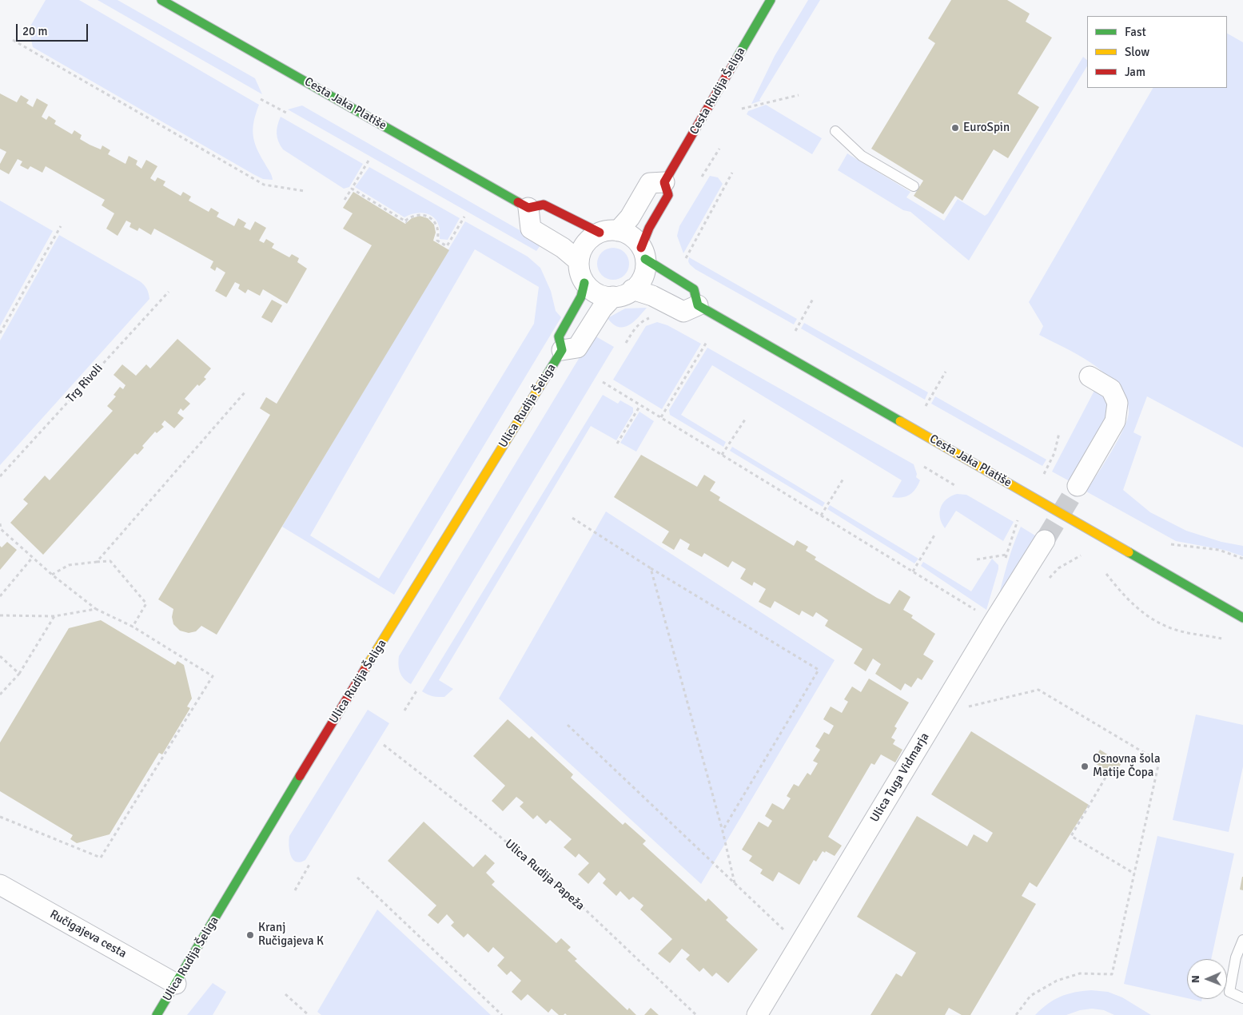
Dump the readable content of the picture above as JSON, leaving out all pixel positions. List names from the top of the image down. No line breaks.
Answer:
{"streets":{"street":["Cesta Rudija Šeliga","Cesta Jaka Platiše","Ulica Rudija Šeliga","Ulica Tuga Vidmarja","Ručigajeva cesta"],"path":["Trg Rivoli","Ulica Rudija Papeža"]},"crossings":[["Ulica Rudija Šeliga","Ručigajeva cesta"]],"places":["EuroSpin","Osnovna šola Matije Čopa","Kranj Ručigajeva K"],"legend":["Fast","Slow","Jam"],"scale_bar":"20 m","north":"left"}
